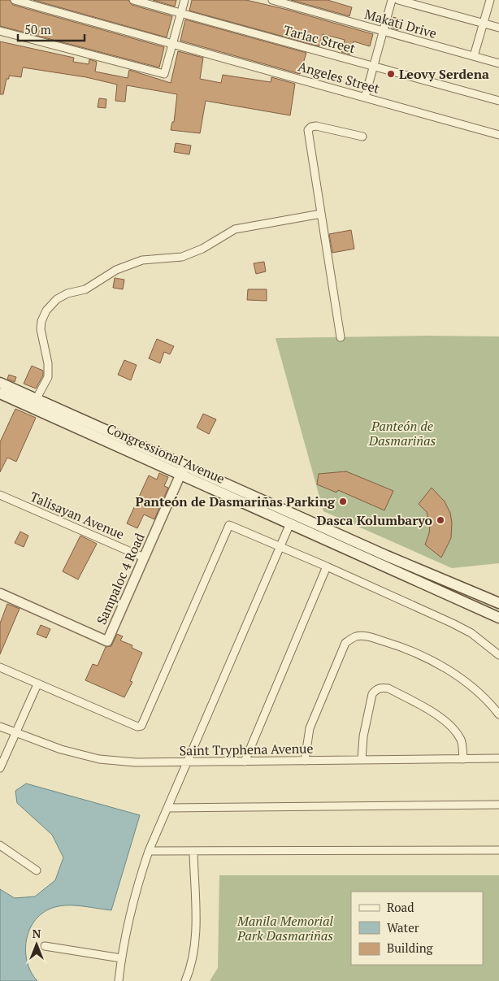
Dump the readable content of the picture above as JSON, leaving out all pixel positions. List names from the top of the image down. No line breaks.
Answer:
{"streets":{"main road":["Congressional Avenue"],"street":["Makati Drive","Tarlac Street","Angeles Street","Talisayan Avenue","Sampaloc 4 Road","Saint Tryphena Avenue"]},"crossings":[["Congressional Avenue","Sampaloc 4 Road"],["Talisayan Avenue","Sampaloc 4 Road"]],"parks":["Panteón de Dasmariñas","Manila Memorial Park Dasmariñas"],"places":["Leovy Serdena","Panteón de Dasmariñas Parking","Dasca Kolumbaryo"],"legend":["Road","Water","Building"],"scale_bar":"50 m","north":"top"}
